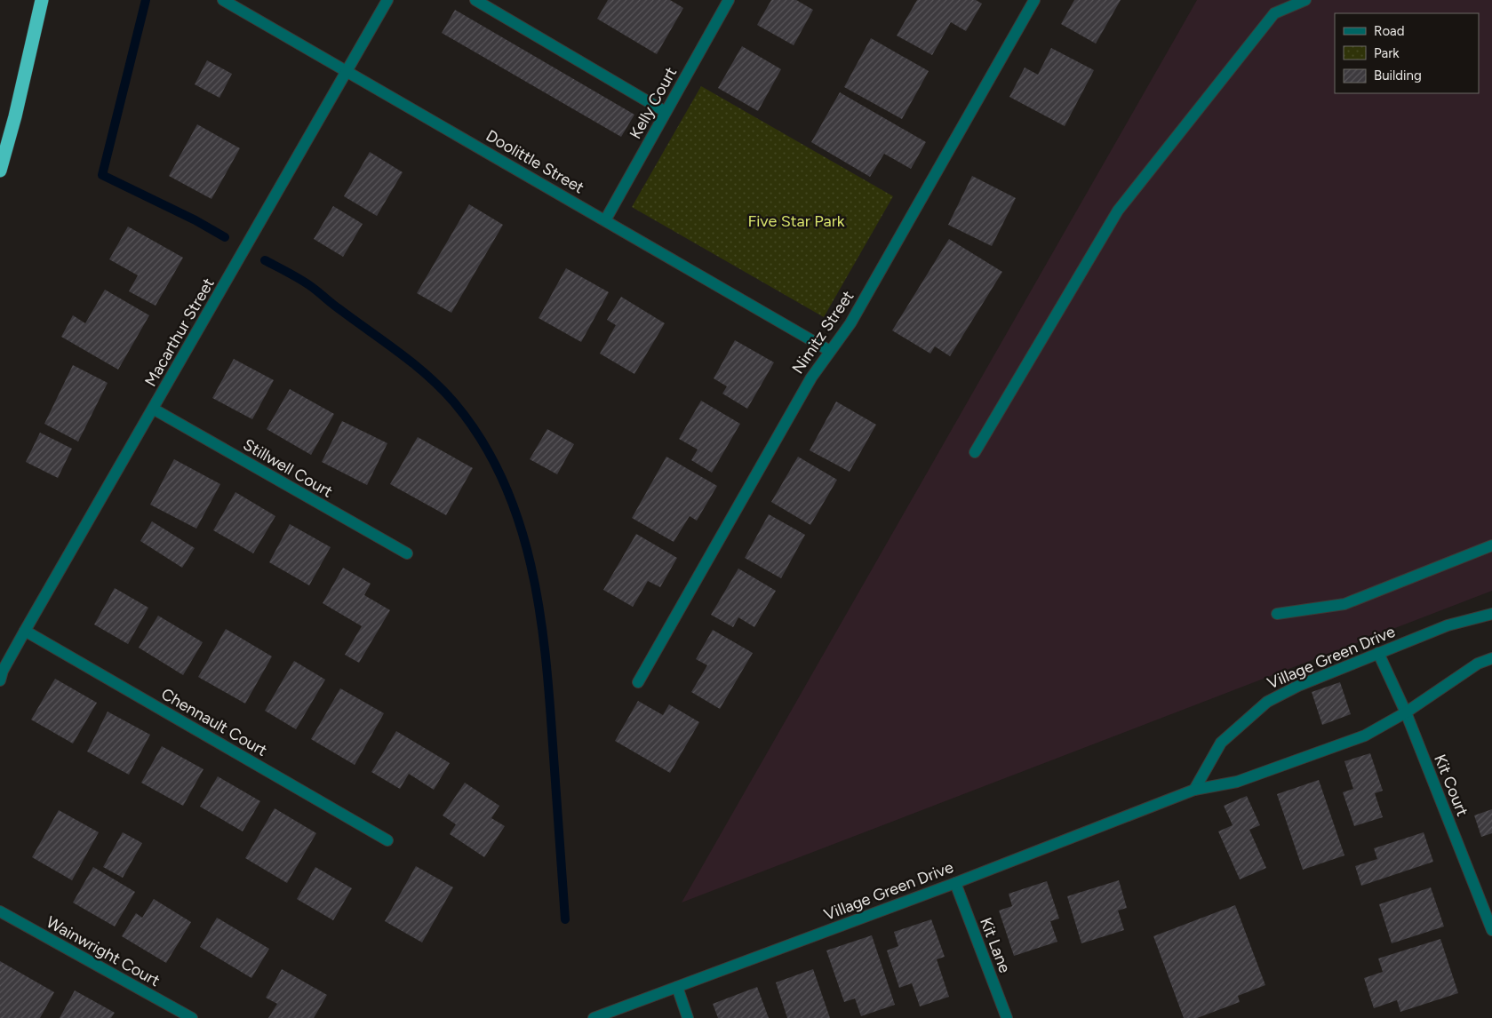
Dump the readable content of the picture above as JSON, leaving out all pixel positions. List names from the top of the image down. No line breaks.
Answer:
{"streets":{"street":["Kelly Court","Doolittle Street","Macarthur Street","Nimitz Street","Stillwell Court","Village Green Drive","Chennault Court","Kit Court","Kit Lane","Wainwright Court"]},"crossings":[["Kelly Court","Doolittle Street"],["Doolittle Street","Macarthur Street"],["Doolittle Street","Nimitz Street"],["Macarthur Street","Stillwell Court"],["Macarthur Street","Chennault Court"],["Village Green Drive","Kit Court"],["Village Green Drive","Kit Lane"]],"parks":["Five Star Park"],"legend":["Road","Park","Building"]}
